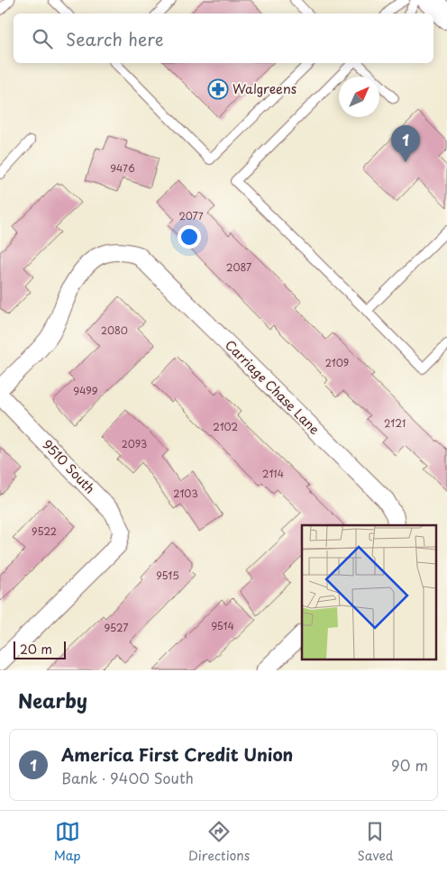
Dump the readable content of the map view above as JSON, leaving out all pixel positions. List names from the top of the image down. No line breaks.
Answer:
{"streets":{"street":["Carriage Chase Lane","9510 South"]},"places":{"pharmacy":["Walgreens"]},"house_numbers":["9476","2077","2087","2080","2109","9499","2121","2102","2093","2114","2103","9522","9515","9514","9527"],"scale_bar":"20 m","north":"top right","page":{"search":"Search here","pins":"1","scale":"20 m","heading":"Nearby","list":[{"mark":"1","name":"America First Credit Union","note":"Bank · 9400 South","value":"90 m"}],"nav":["Map","Directions","Saved"]}}
